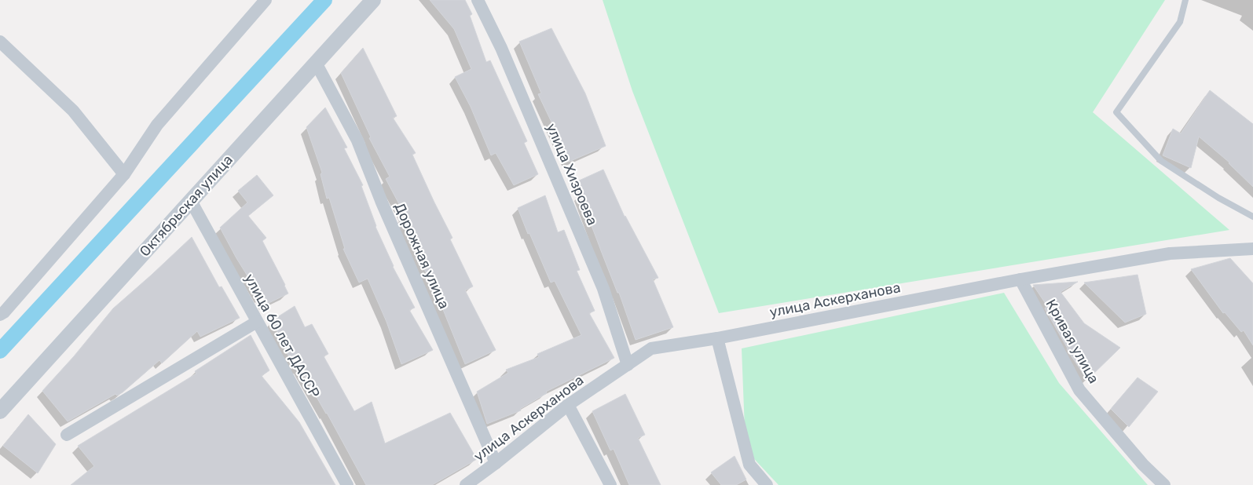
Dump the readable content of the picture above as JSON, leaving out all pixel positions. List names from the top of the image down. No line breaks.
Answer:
{"streets":{"street":["улица Хизроева","Октябрьская улица","Дорожная улица","улица Аскерханова","улица 60 лет ДАССР","Кривая улица"]},"crossings":[["улица Хизроева","улица Аскерханова"],["Октябрьская улица","Дорожная улица"],["Октябрьская улица","улица 60 лет ДАССР"],["Дорожная улица","улица Аскерханова"],["улица Аскерханова","Кривая улица"]]}
